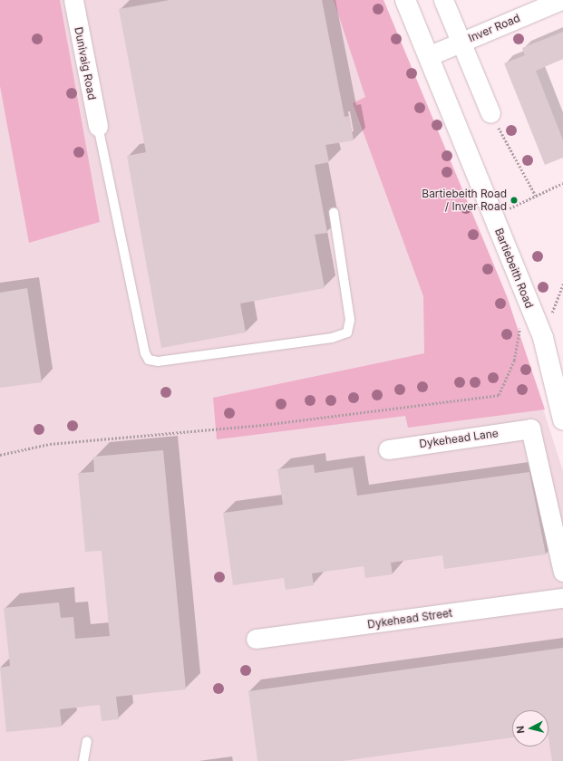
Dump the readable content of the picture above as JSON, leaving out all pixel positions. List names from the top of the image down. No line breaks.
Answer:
{"streets":{"street":["Inver Road","Dunivaig Road","Bartiebeith Road","Dykehead Lane","Dykehead Street"]},"crossings":[["Inver Road","Bartiebeith Road"]],"places":["Bartiebeith Road / Inver Road"],"north":"left"}
